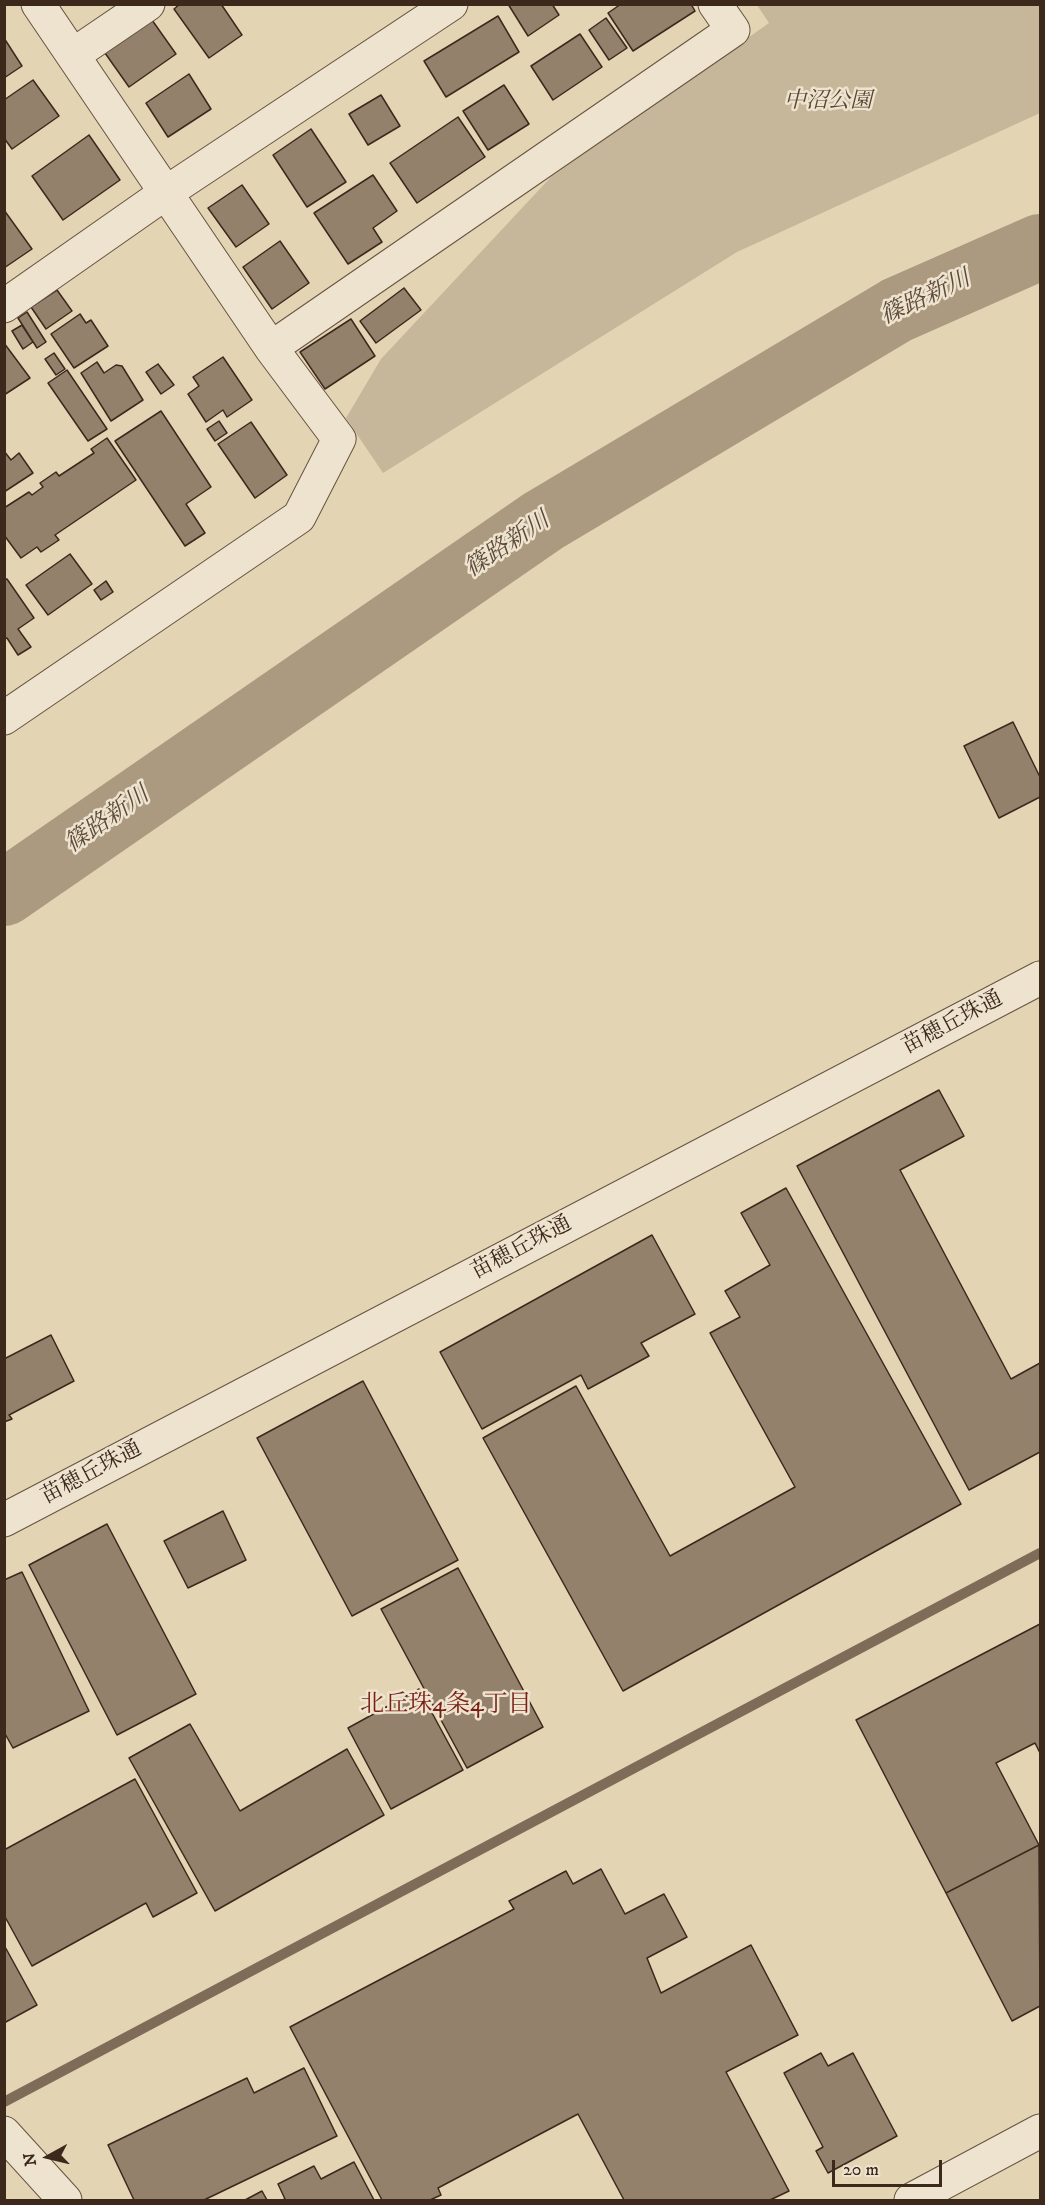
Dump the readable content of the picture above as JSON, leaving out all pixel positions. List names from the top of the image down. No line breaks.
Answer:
{"streets":{"street":["苗穂丘珠通"]},"districts":["北丘珠4条4丁目"],"water":["篠路新川"],"parks":["中沼公園"],"scale_bar":"20 m","north":"left"}
